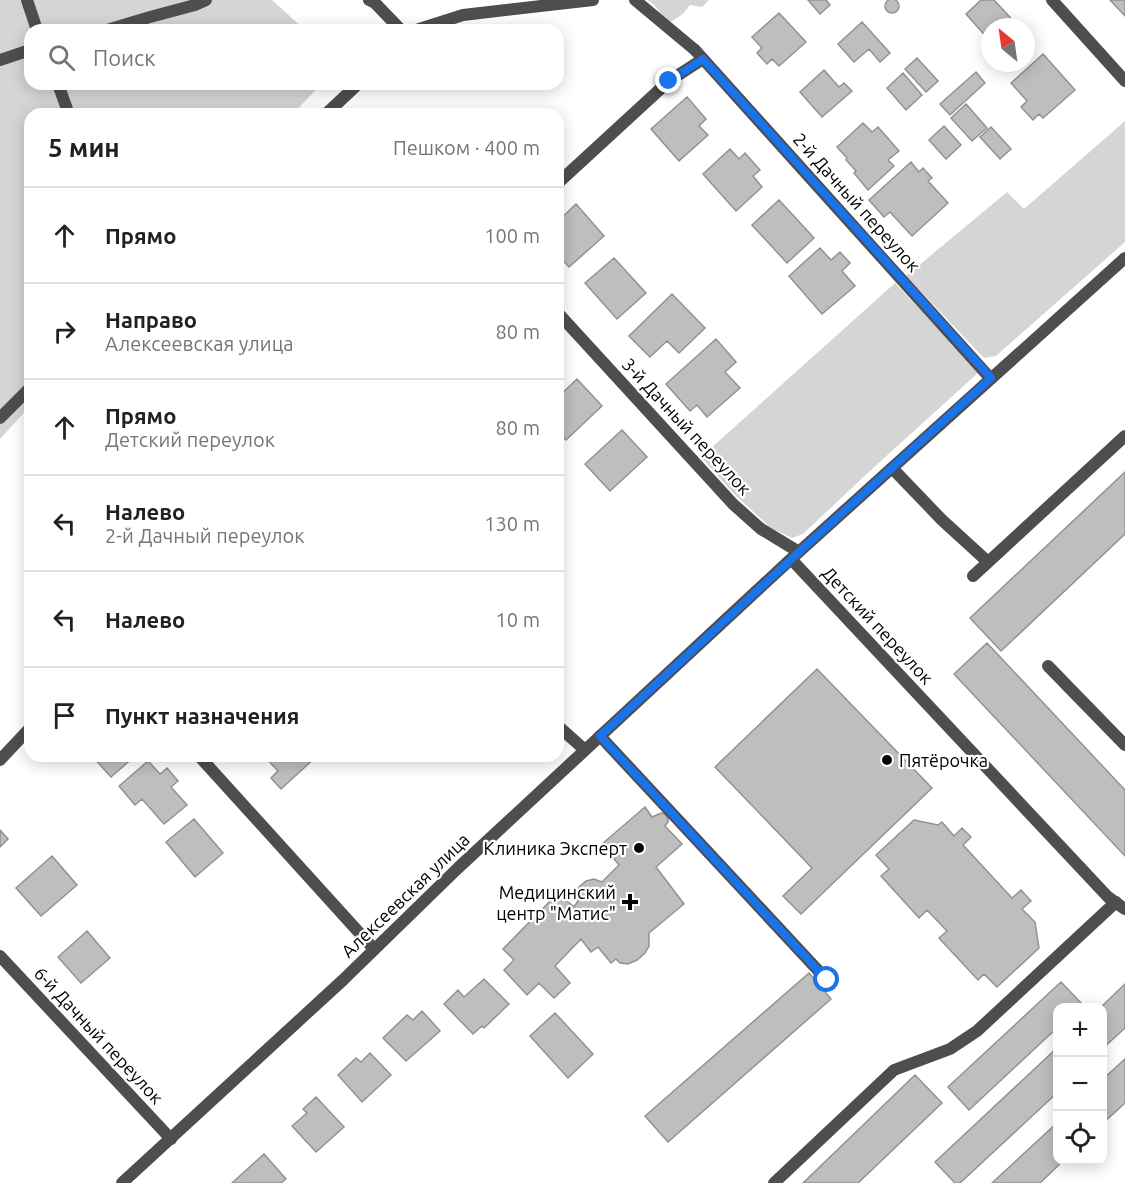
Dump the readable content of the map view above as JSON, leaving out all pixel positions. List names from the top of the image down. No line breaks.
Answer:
{"streets":{"street":["2-й Дачный переулок","3-й Дачный переулок","Детский переулок","Алексеевская улица","6-й Дачный переулок"]},"crossings":[["3-й Дачный переулок","Детский переулок"],["3-й Дачный переулок","Алексеевская улица"],["Детский переулок","Алексеевская улица"],["Алексеевская улица","6-й Дачный переулок"]],"places":{"other":["Пятёрочка","Клиника Эксперт"],"health":["Медицинский центр \"Матис\""]},"north":"top left","page":{"search":"Поиск","heading":["5 мин","Пешком · 400 m"],"list":[["Прямо","100 m"],["Направо","Алексеевская улица","80 m"],["Прямо","Детский переулок","80 m"],["Налево","2-й Дачный переулок","130 m"],["Налево","10 m"],"Пункт назначения"],"map_buttons":["+","−"]}}
